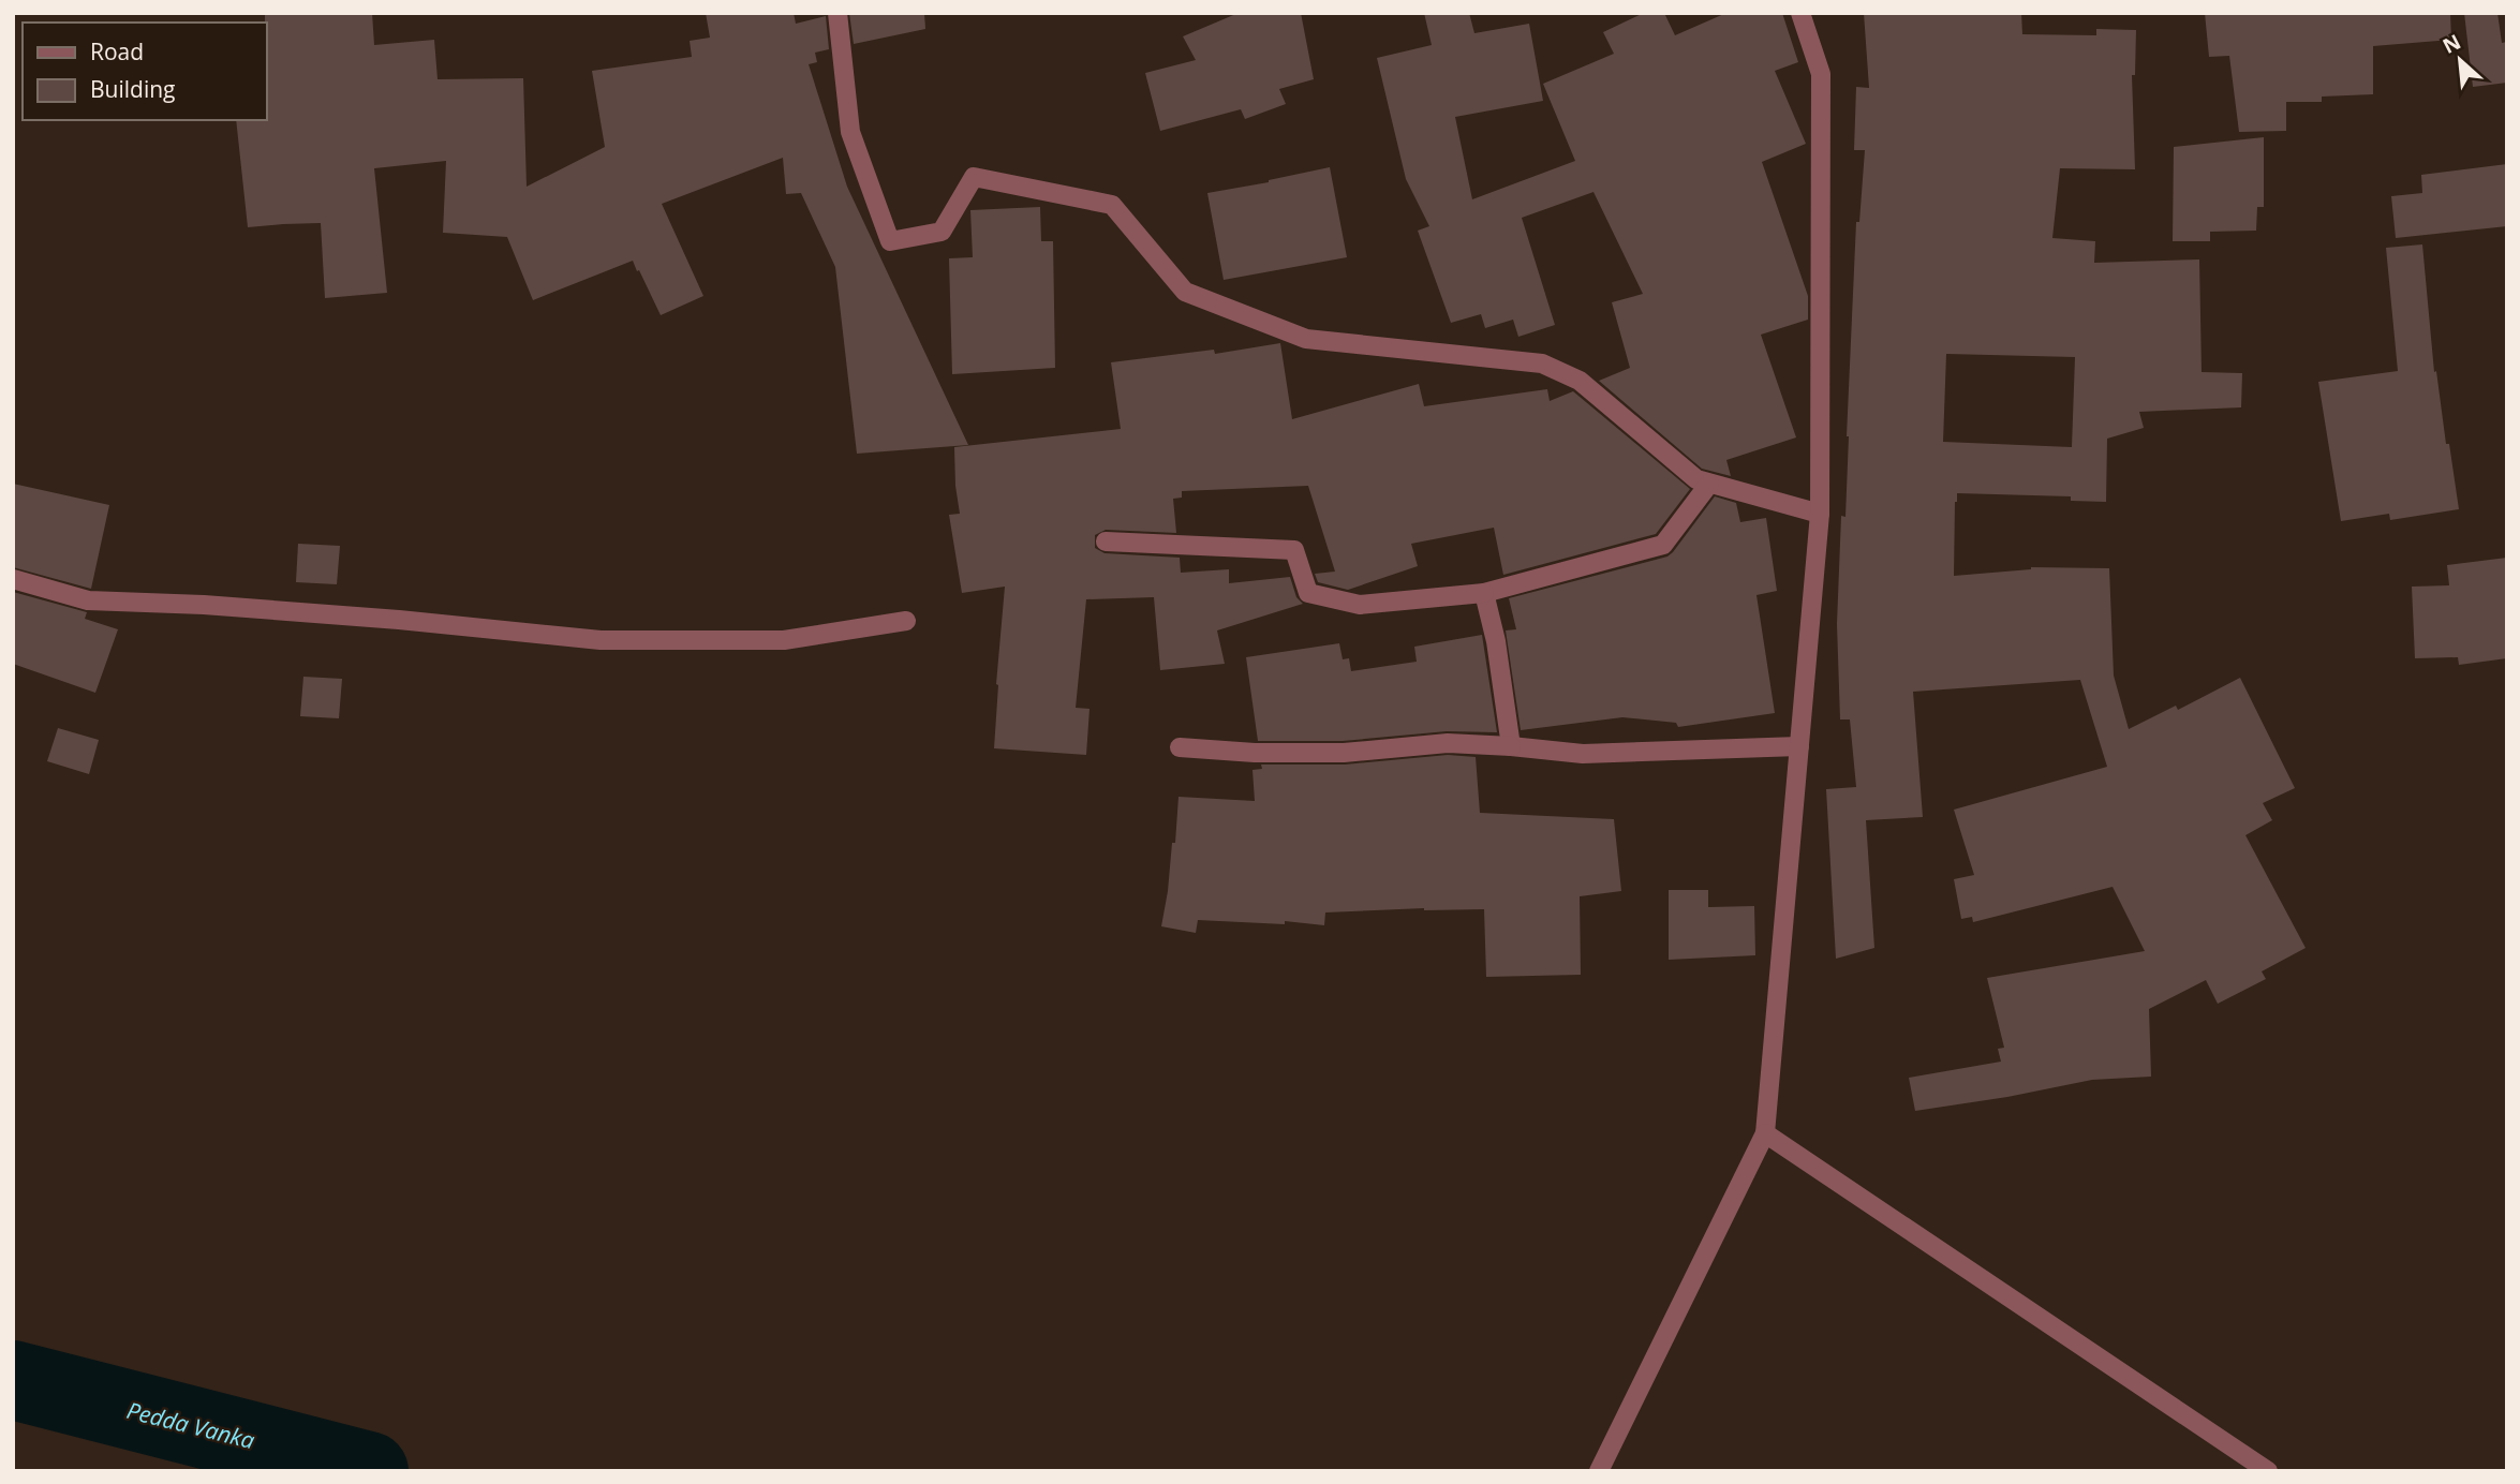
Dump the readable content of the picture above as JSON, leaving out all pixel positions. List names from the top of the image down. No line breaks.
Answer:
{"water":["Pedda Vanka"],"legend":["Road","Building"],"north":"top left"}
